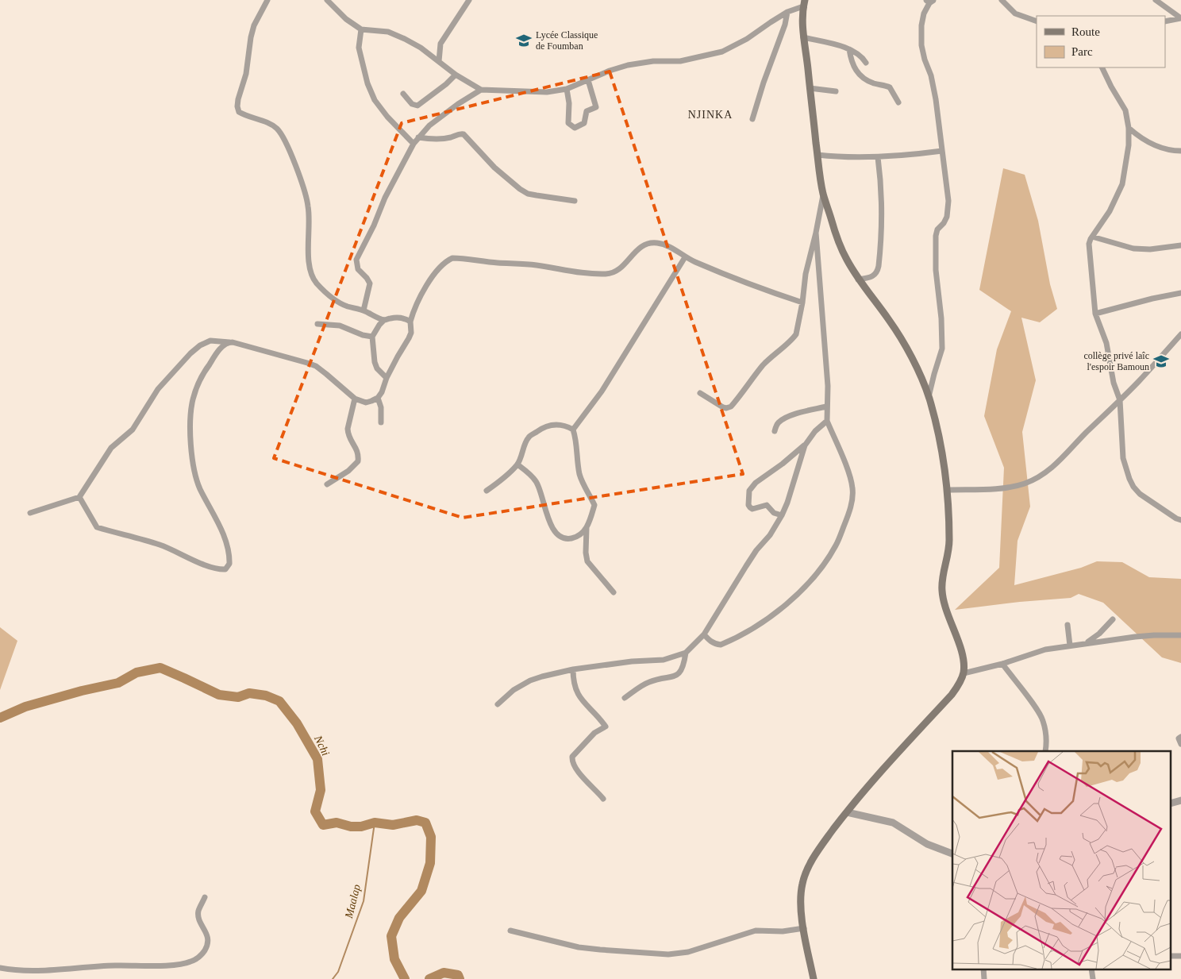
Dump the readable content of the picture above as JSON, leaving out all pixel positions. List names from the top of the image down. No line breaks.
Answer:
{"districts":["NJINKA"],"water":["Nchi","Maalap"],"places":{"school or university":["Lycée Classique de Foumban","collège privé laîc l'espoir Bamoun"]},"legend":["Route","Parc"]}
